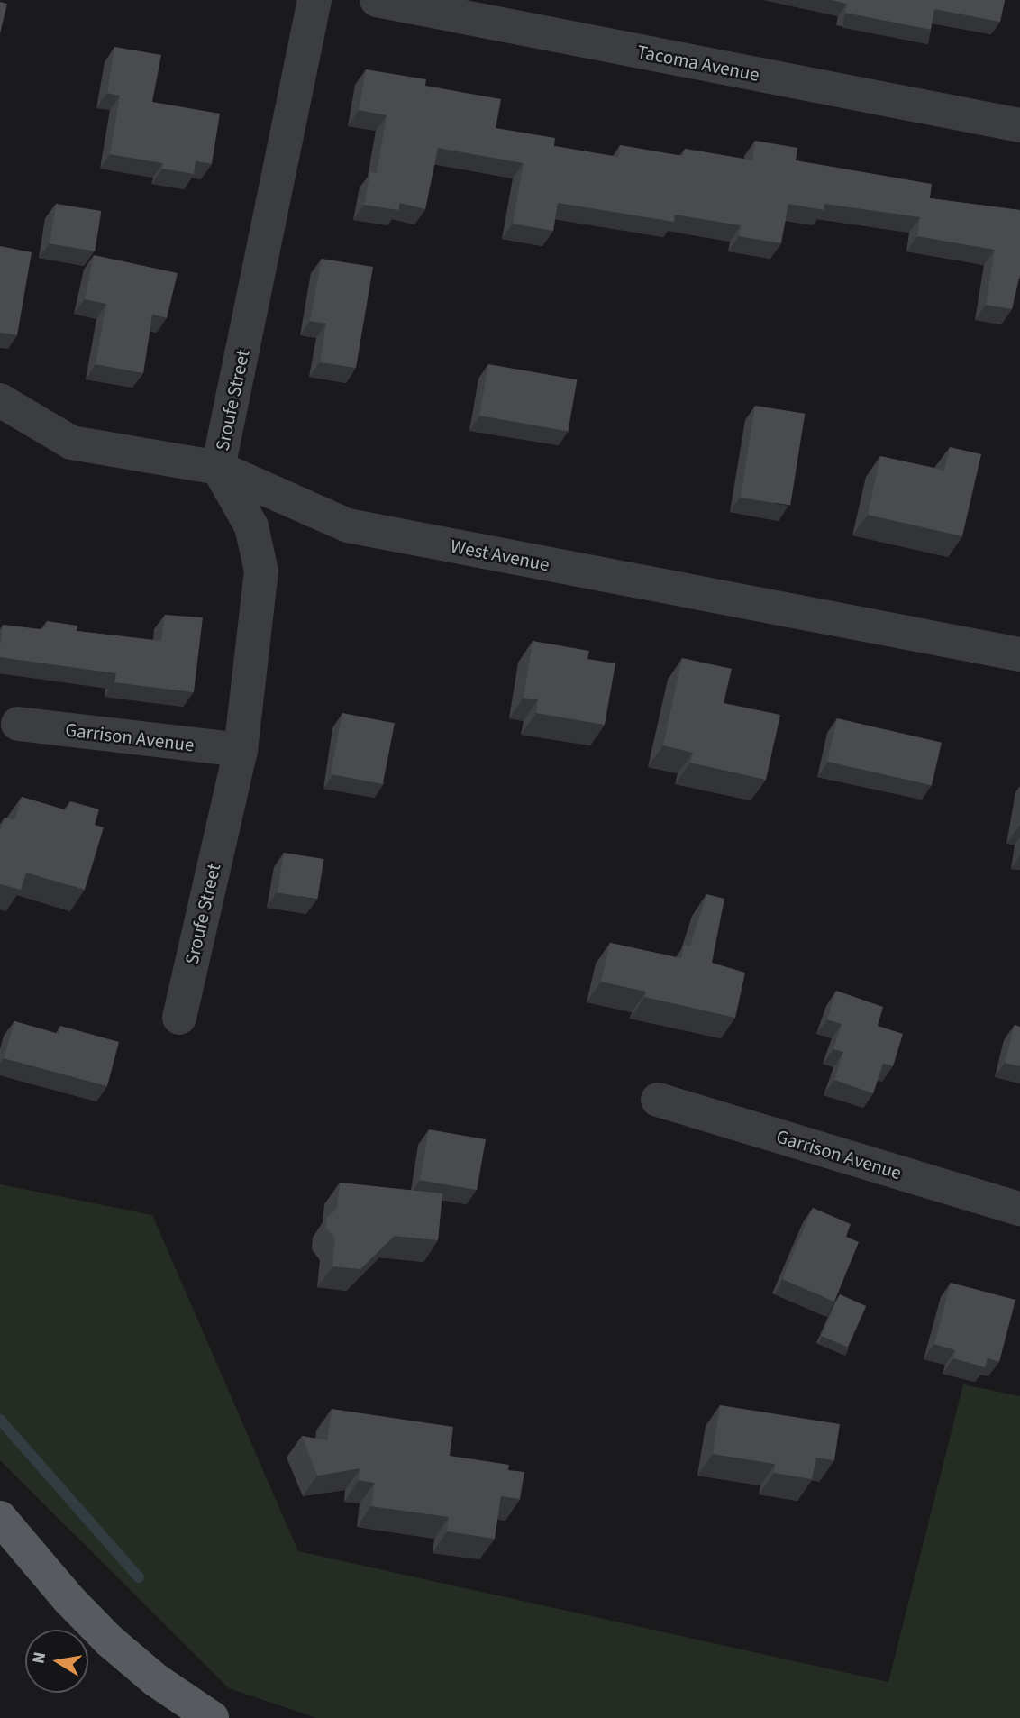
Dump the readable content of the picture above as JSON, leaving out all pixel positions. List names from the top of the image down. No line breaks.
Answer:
{"streets":{"street":["Tacoma Avenue","Sroufe Street","West Avenue","Garrison Avenue"]},"crossings":[["Sroufe Street","West Avenue"],["Sroufe Street","Garrison Avenue"]],"north":"left"}
